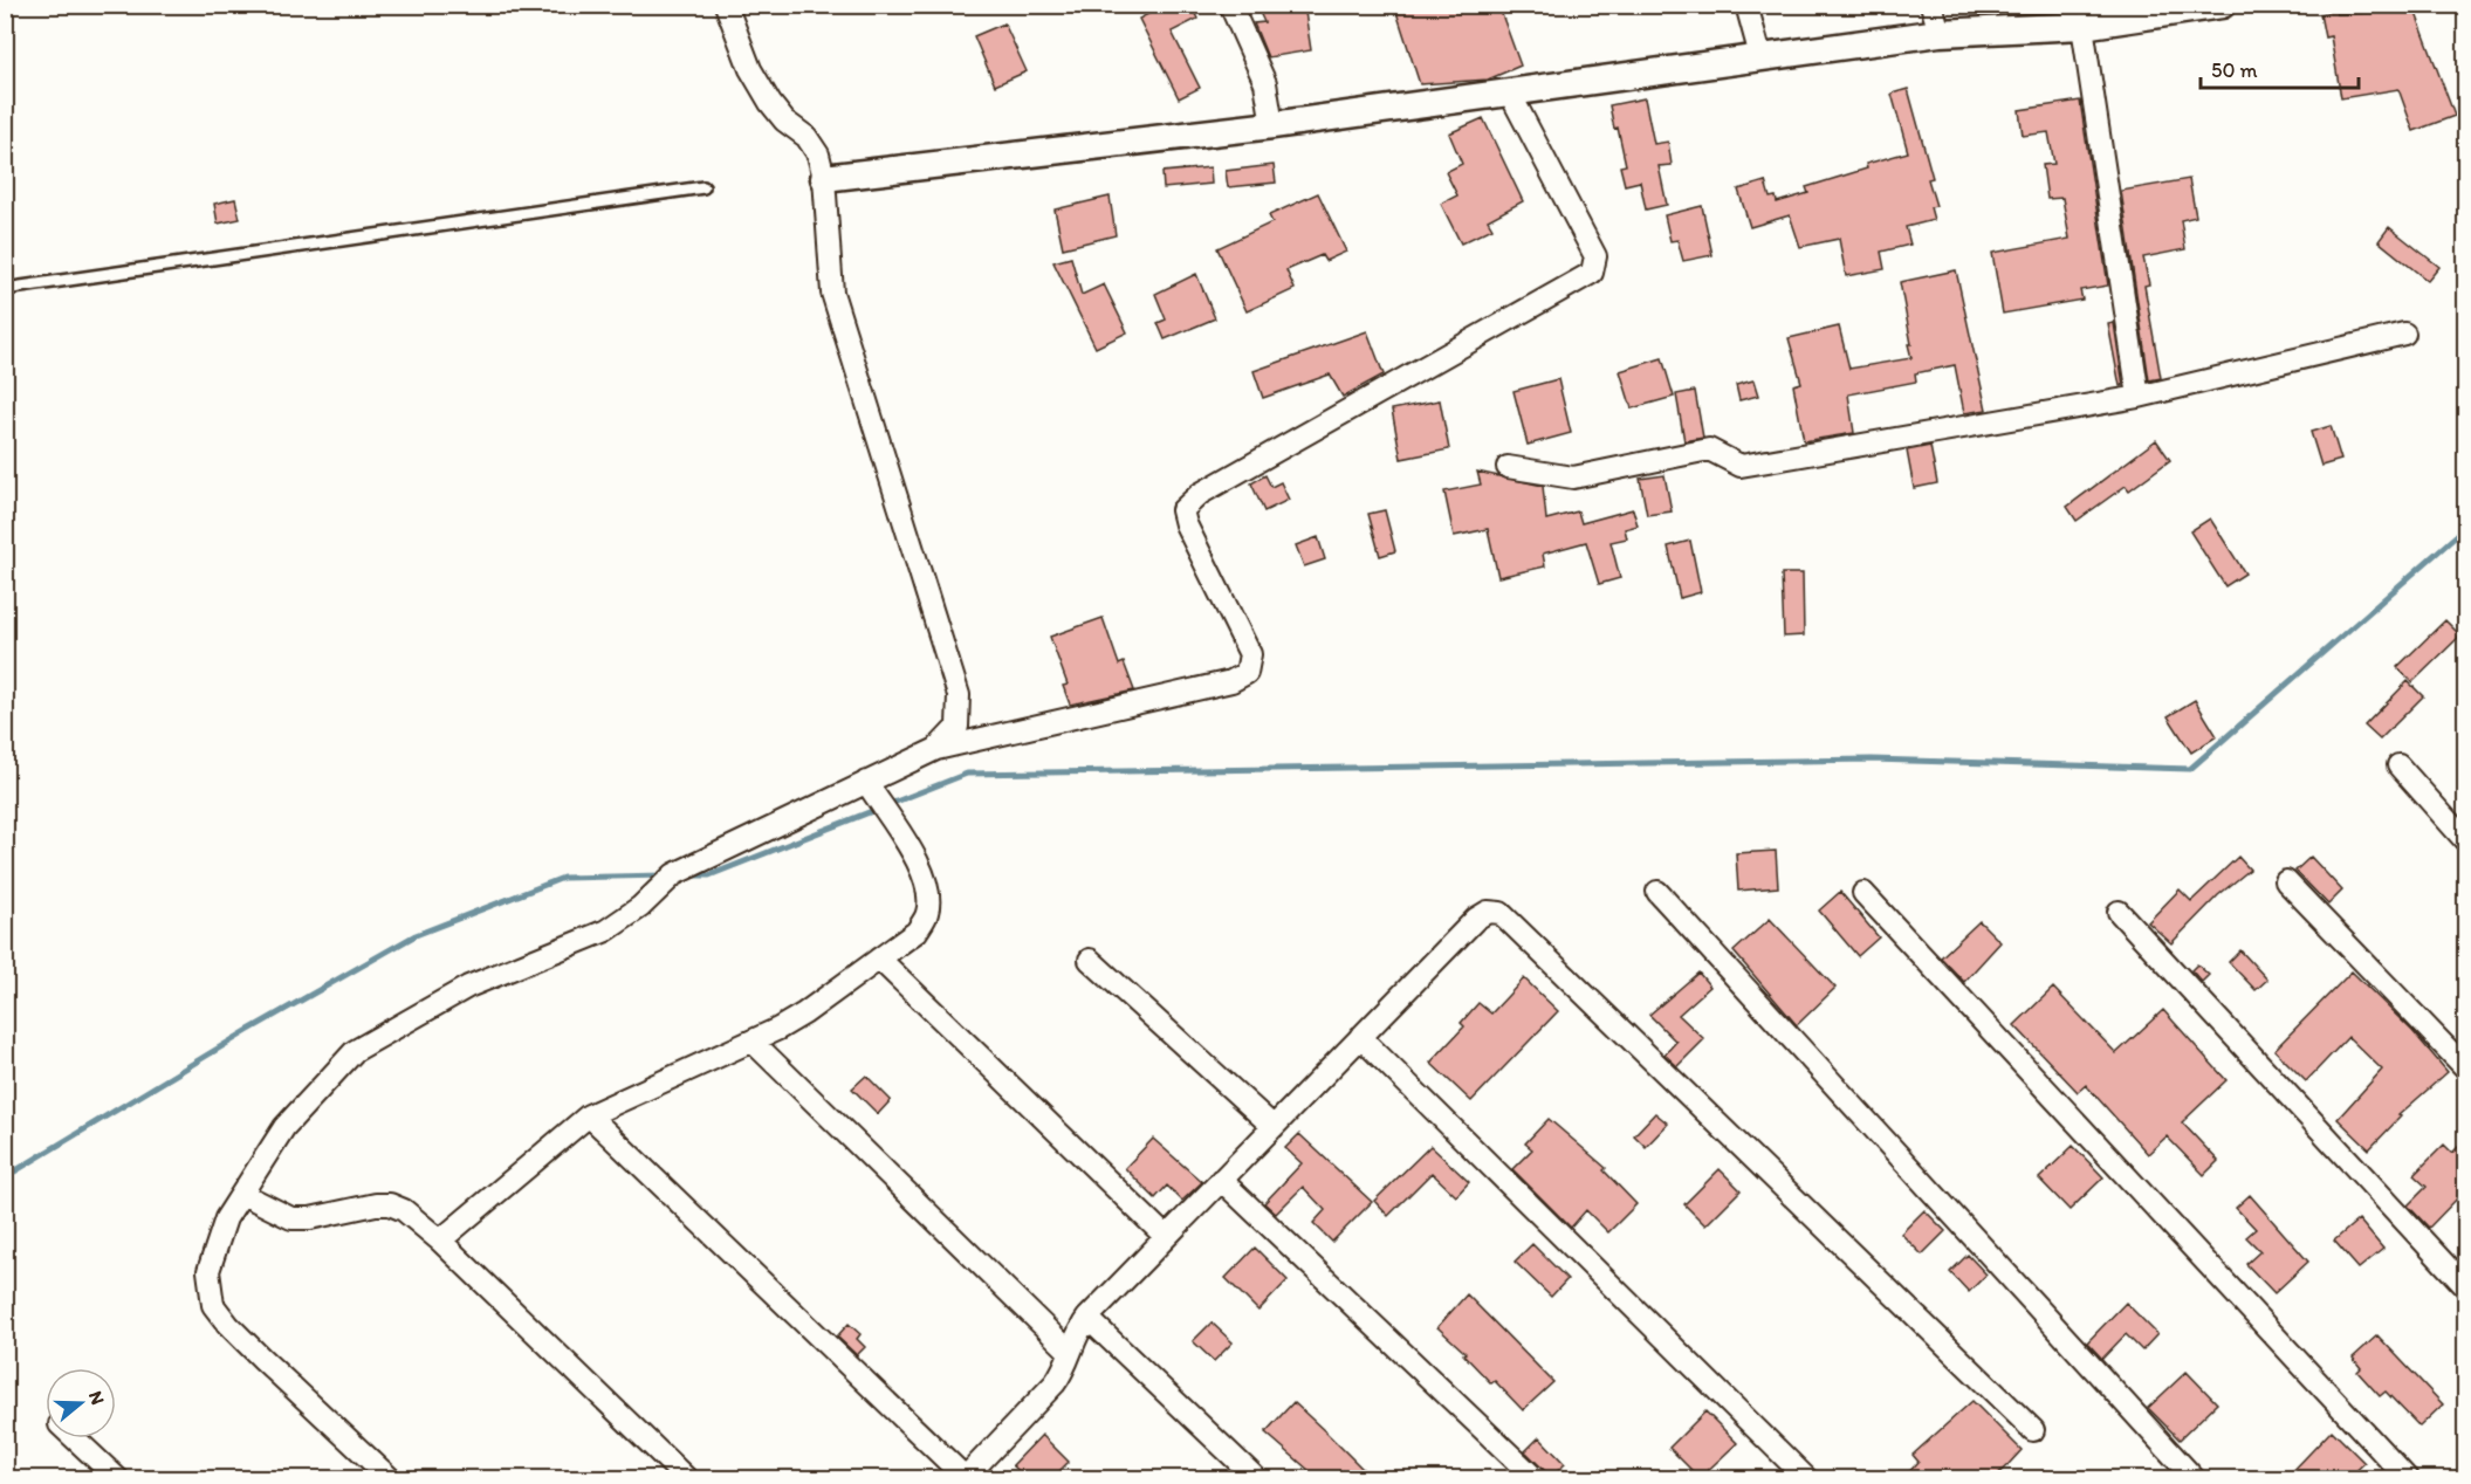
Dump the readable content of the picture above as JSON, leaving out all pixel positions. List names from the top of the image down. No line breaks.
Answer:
{"scale_bar":"50 m","north":"right"}
